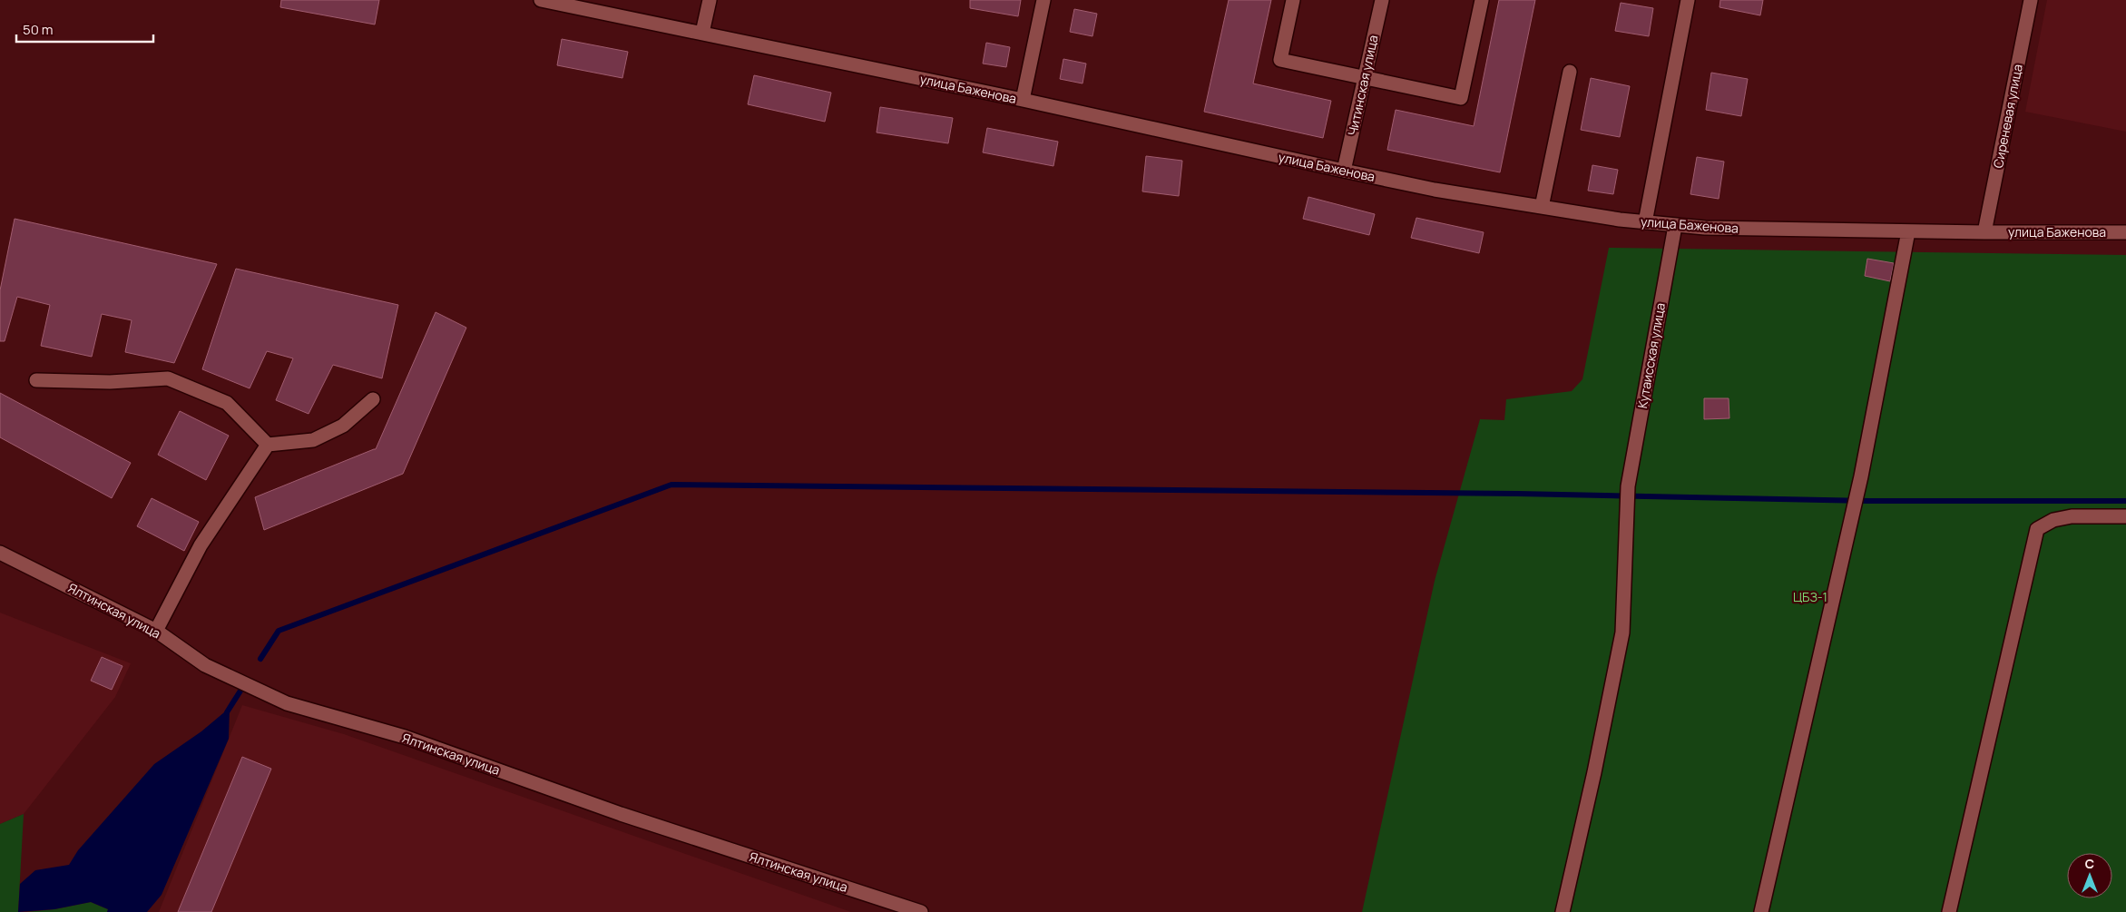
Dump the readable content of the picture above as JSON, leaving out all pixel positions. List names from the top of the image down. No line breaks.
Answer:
{"streets":{"street":["Читинская улица","улица Баженова","Сиреневая улица","Кутаисская улица","Ялтинская улица"]},"crossings":[["Читинская улица","улица Баженова"],["улица Баженова","Сиреневая улица"],["улица Баженова","Кутаисская улица"]],"parks":["ЦБЗ-1"],"scale_bar":"50 m","north":"top"}
